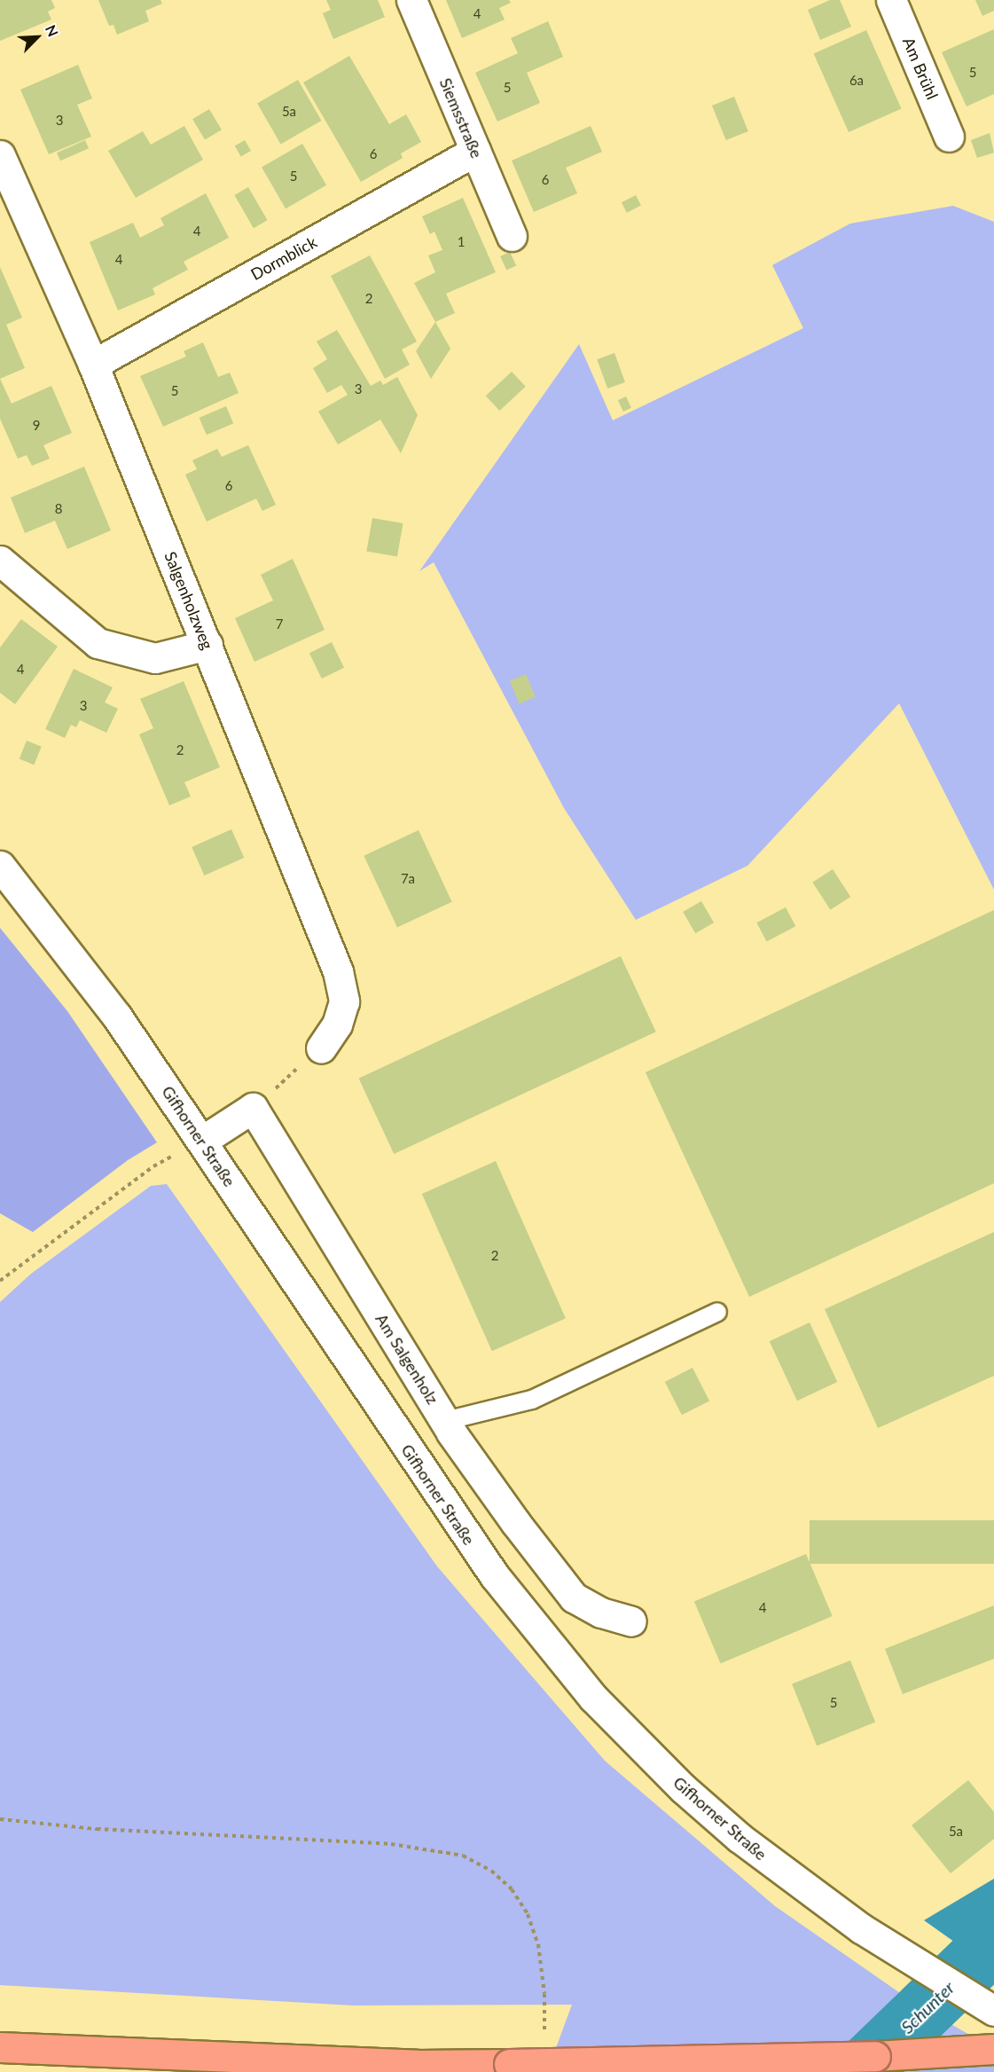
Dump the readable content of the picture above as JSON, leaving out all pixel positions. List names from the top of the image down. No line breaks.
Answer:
{"streets":{"street":["Am Brühl","Siemsstraße","Dormblick","Salgenholzweg","Gifhorner Straße","Am Salgenholz"]},"crossings":[["Siemsstraße","Dormblick"],["Dormblick","Salgenholzweg"]],"water":["Schunter"],"house_numbers":["4","5","6a","5","5a","3","6","5","6","4","1","4","2","3","5","9","6","8","7","4","3","2","7a","2","4","5","5a"],"north":"top right"}
